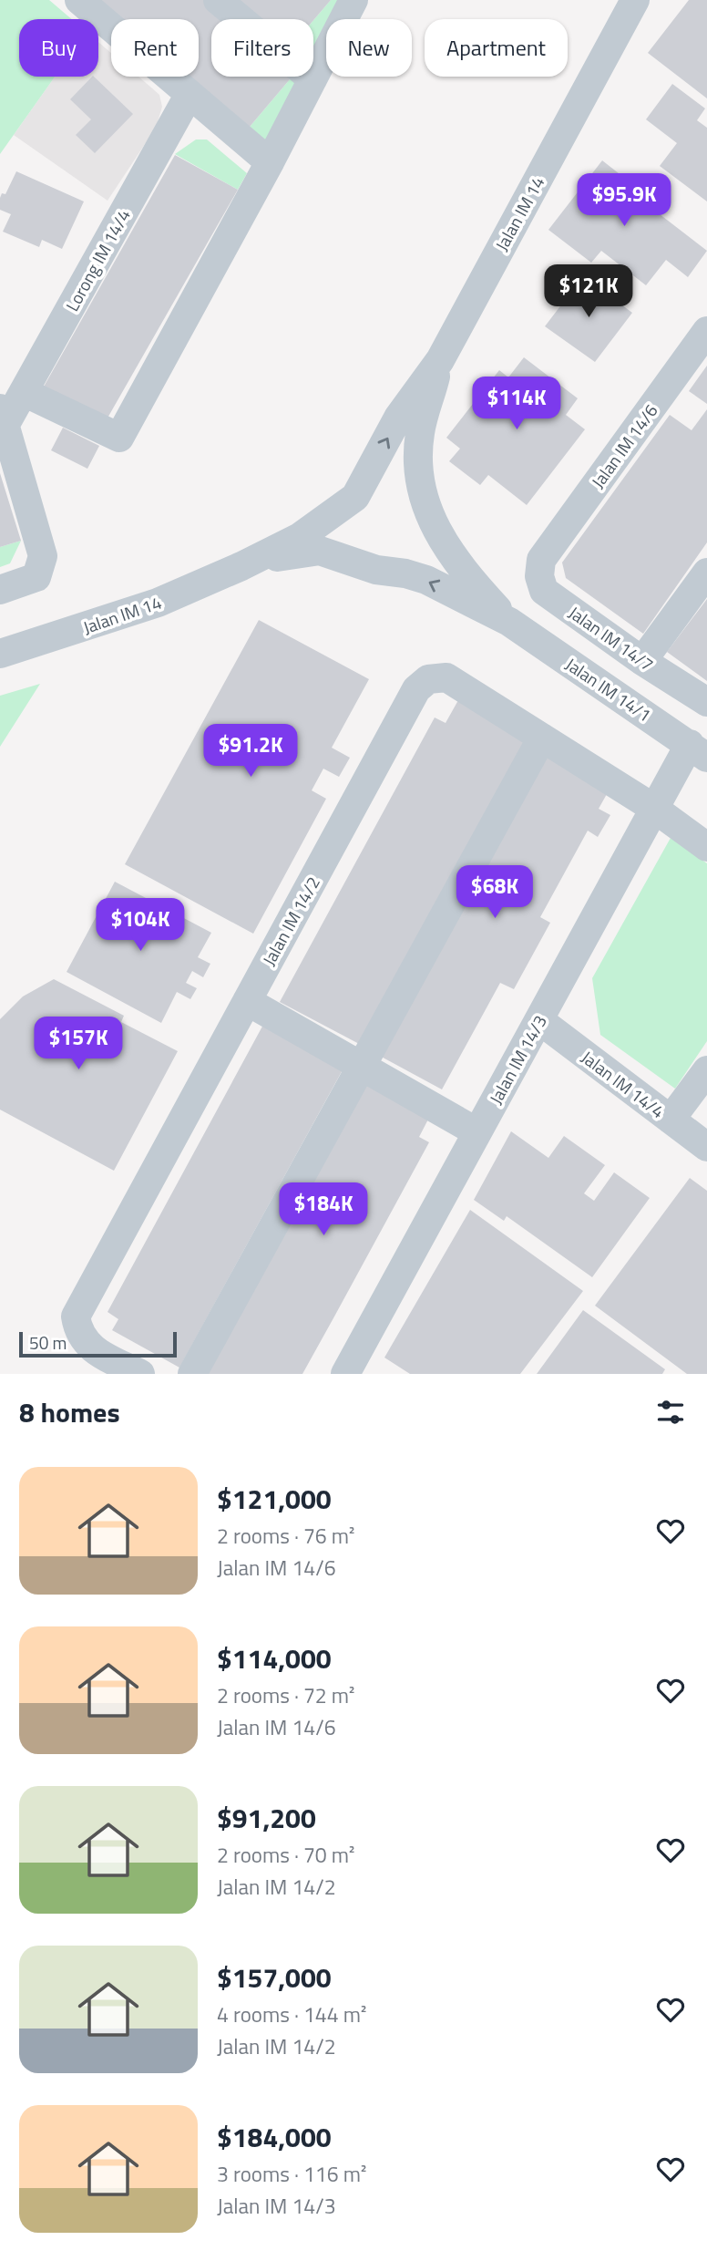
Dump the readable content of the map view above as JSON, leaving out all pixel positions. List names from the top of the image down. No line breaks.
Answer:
{"streets":{"street":["Jalan IM 14","Lorong IM 14/4","Jalan IM 14/6","Jalan IM 14/7","Jalan IM 14/1","Jalan IM 14/2","Jalan IM 14/3","Jalan IM 14/4"]},"crossings":[["Jalan IM 14","Jalan IM 14/1"],["Jalan IM 14/6","Jalan IM 14/7"],["Jalan IM 14/1","Jalan IM 14/3"],["Jalan IM 14/2","Jalan IM 14/3"],["Jalan IM 14/3","Jalan IM 14/4"]],"scale_bar":"50 m","page":{"chip":["Buy","Rent","Filters","New","Apartment"],"price":["$95.9K","$121K","$114K","$91.2K","$68K","$104K","$157K","$184K"],"scale":"50 m","heading":"8 homes","list":[{"name":"$121,000","note":"2 rooms · 76 m² · Jalan IM 14/6"},{"name":"$114,000","note":"2 rooms · 72 m² · Jalan IM 14/6"},{"name":"$91,200","note":"2 rooms · 70 m² · Jalan IM 14/2"},{"name":"$157,000","note":"4 rooms · 144 m² · Jalan IM 14/2"},{"name":"$184,000","note":"3 rooms · 116 m² · Jalan IM 14/3"}]}}
